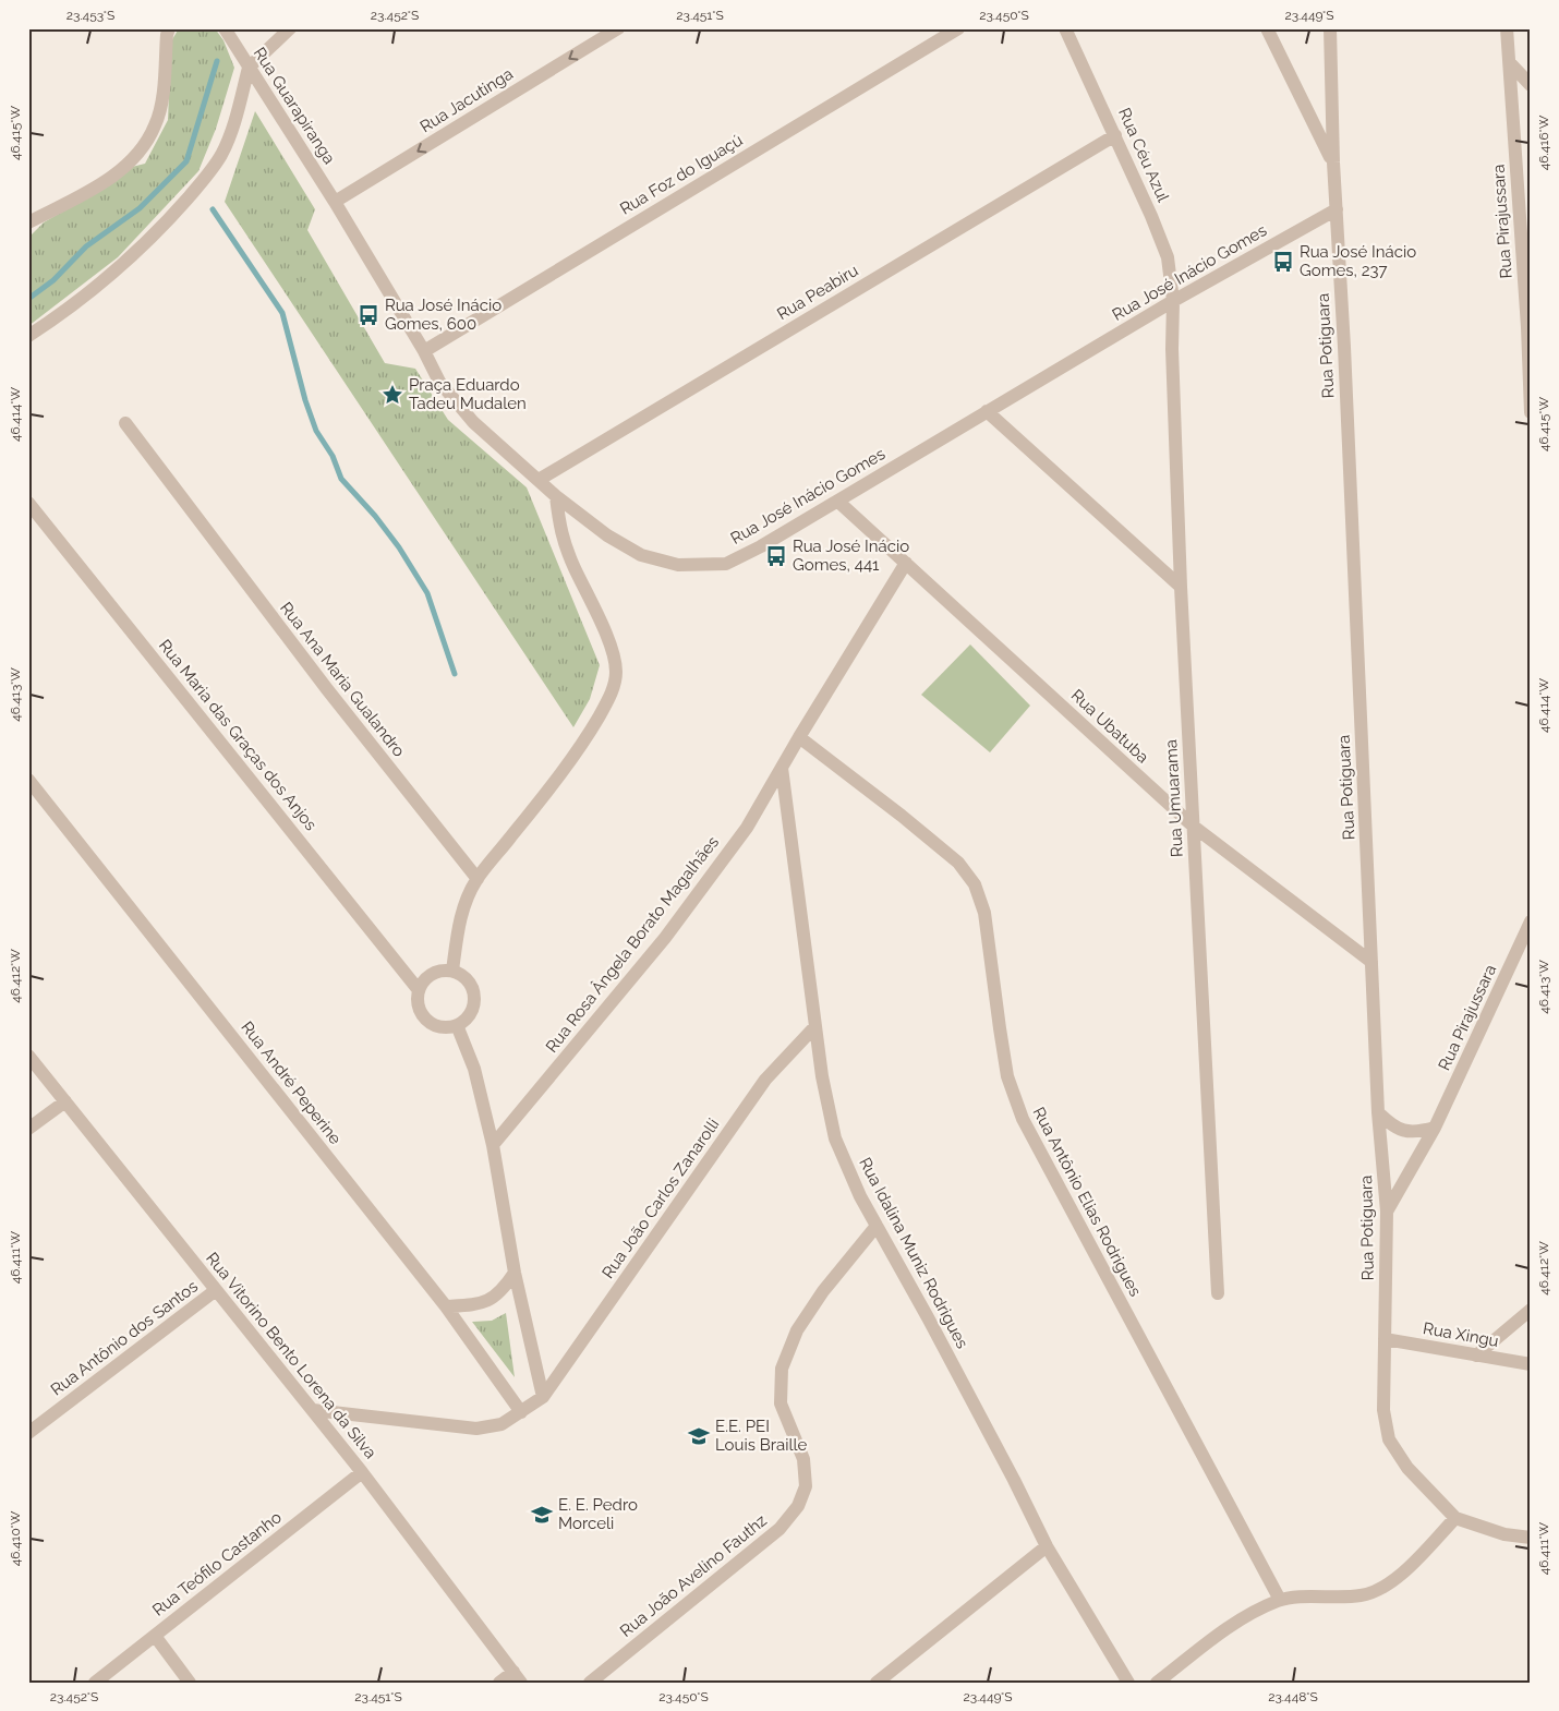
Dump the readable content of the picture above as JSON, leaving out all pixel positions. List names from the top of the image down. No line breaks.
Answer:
{"streets":{"street":["Rua Jacutinga","Rua Guarapiranga","Rua Céu Azul","Rua Foz do Iguaçú","Rua Pirajussara","Rua José Inácio Gomes","Rua Peabiru","Rua Potiguara","Rua Ana Maria Gualandro","Rua Ubatuba","Rua Maria das Graças dos Anjos","Rua Umuarama","Rua Rosa Ângela Borato Magalhães","Rua André Peperine","Rua João Carlos Zanarolli","Rua Antônio Elias Rodrigues","Rua Idalina Muniz Rodrigues","Rua Xingu","Rua Antônio dos Santos","Rua Vitorino Bento Lorena da Silva","Rua Teófilo Castanho","Rua João Avelino Fauthz"]},"crossings":[["Rua Jacutinga","Rua Guarapiranga"],["Rua Jacutinga","Rua José Inácio Gomes"],["Rua Guarapiranga","Rua José Inácio Gomes"],["Rua Céu Azul","Rua José Inácio Gomes"],["Rua Céu Azul","Rua Peabiru"],["Rua Céu Azul","Rua Umuarama"],["Rua Foz do Iguaçú","Rua José Inácio Gomes"],["Rua Pirajussara","Rua Potiguara"],["Rua José Inácio Gomes","Rua Peabiru"],["Rua José Inácio Gomes","Rua Potiguara"],["Rua José Inácio Gomes","Rua Ubatuba"],["Rua José Inácio Gomes","Rua Umuarama"],["Rua Potiguara","Rua Ubatuba"],["Rua Potiguara","Rua Xingu"],["Rua Ubatuba","Rua Umuarama"],["Rua Ubatuba","Rua Rosa Ângela Borato Magalhães"],["Rua Rosa Ângela Borato Magalhães","Rua Antônio Elias Rodrigues"],["Rua Rosa Ângela Borato Magalhães","Rua Idalina Muniz Rodrigues"],["Rua André Peperine","Rua João Carlos Zanarolli"],["Rua João Carlos Zanarolli","Rua Idalina Muniz Rodrigues"],["Rua João Carlos Zanarolli","Rua Vitorino Bento Lorena da Silva"],["Rua Idalina Muniz Rodrigues","Rua João Avelino Fauthz"],["Rua Antônio dos Santos","Rua Vitorino Bento Lorena da Silva"],["Rua Vitorino Bento Lorena da Silva","Rua Teófilo Castanho"]],"one_way":["Rua Jacutinga"],"places":{"bus stop":["Rua José Inácio Gomes, 237","Rua José Inácio Gomes, 600","Rua José Inácio Gomes, 441"],"place":["Praça Eduardo Tadeu Mudalen"],"school or university":["E.E. PEI Louis Braille","E. E. Pedro Morceli"]},"coordinates":["23.453°S","23.452°S","23.451°S","23.450°S","23.449°S","46.415°W","46.416°W","46.414°W","46.413°W","46.412°W","46.411°W","46.410°W","23.448°S"]}
